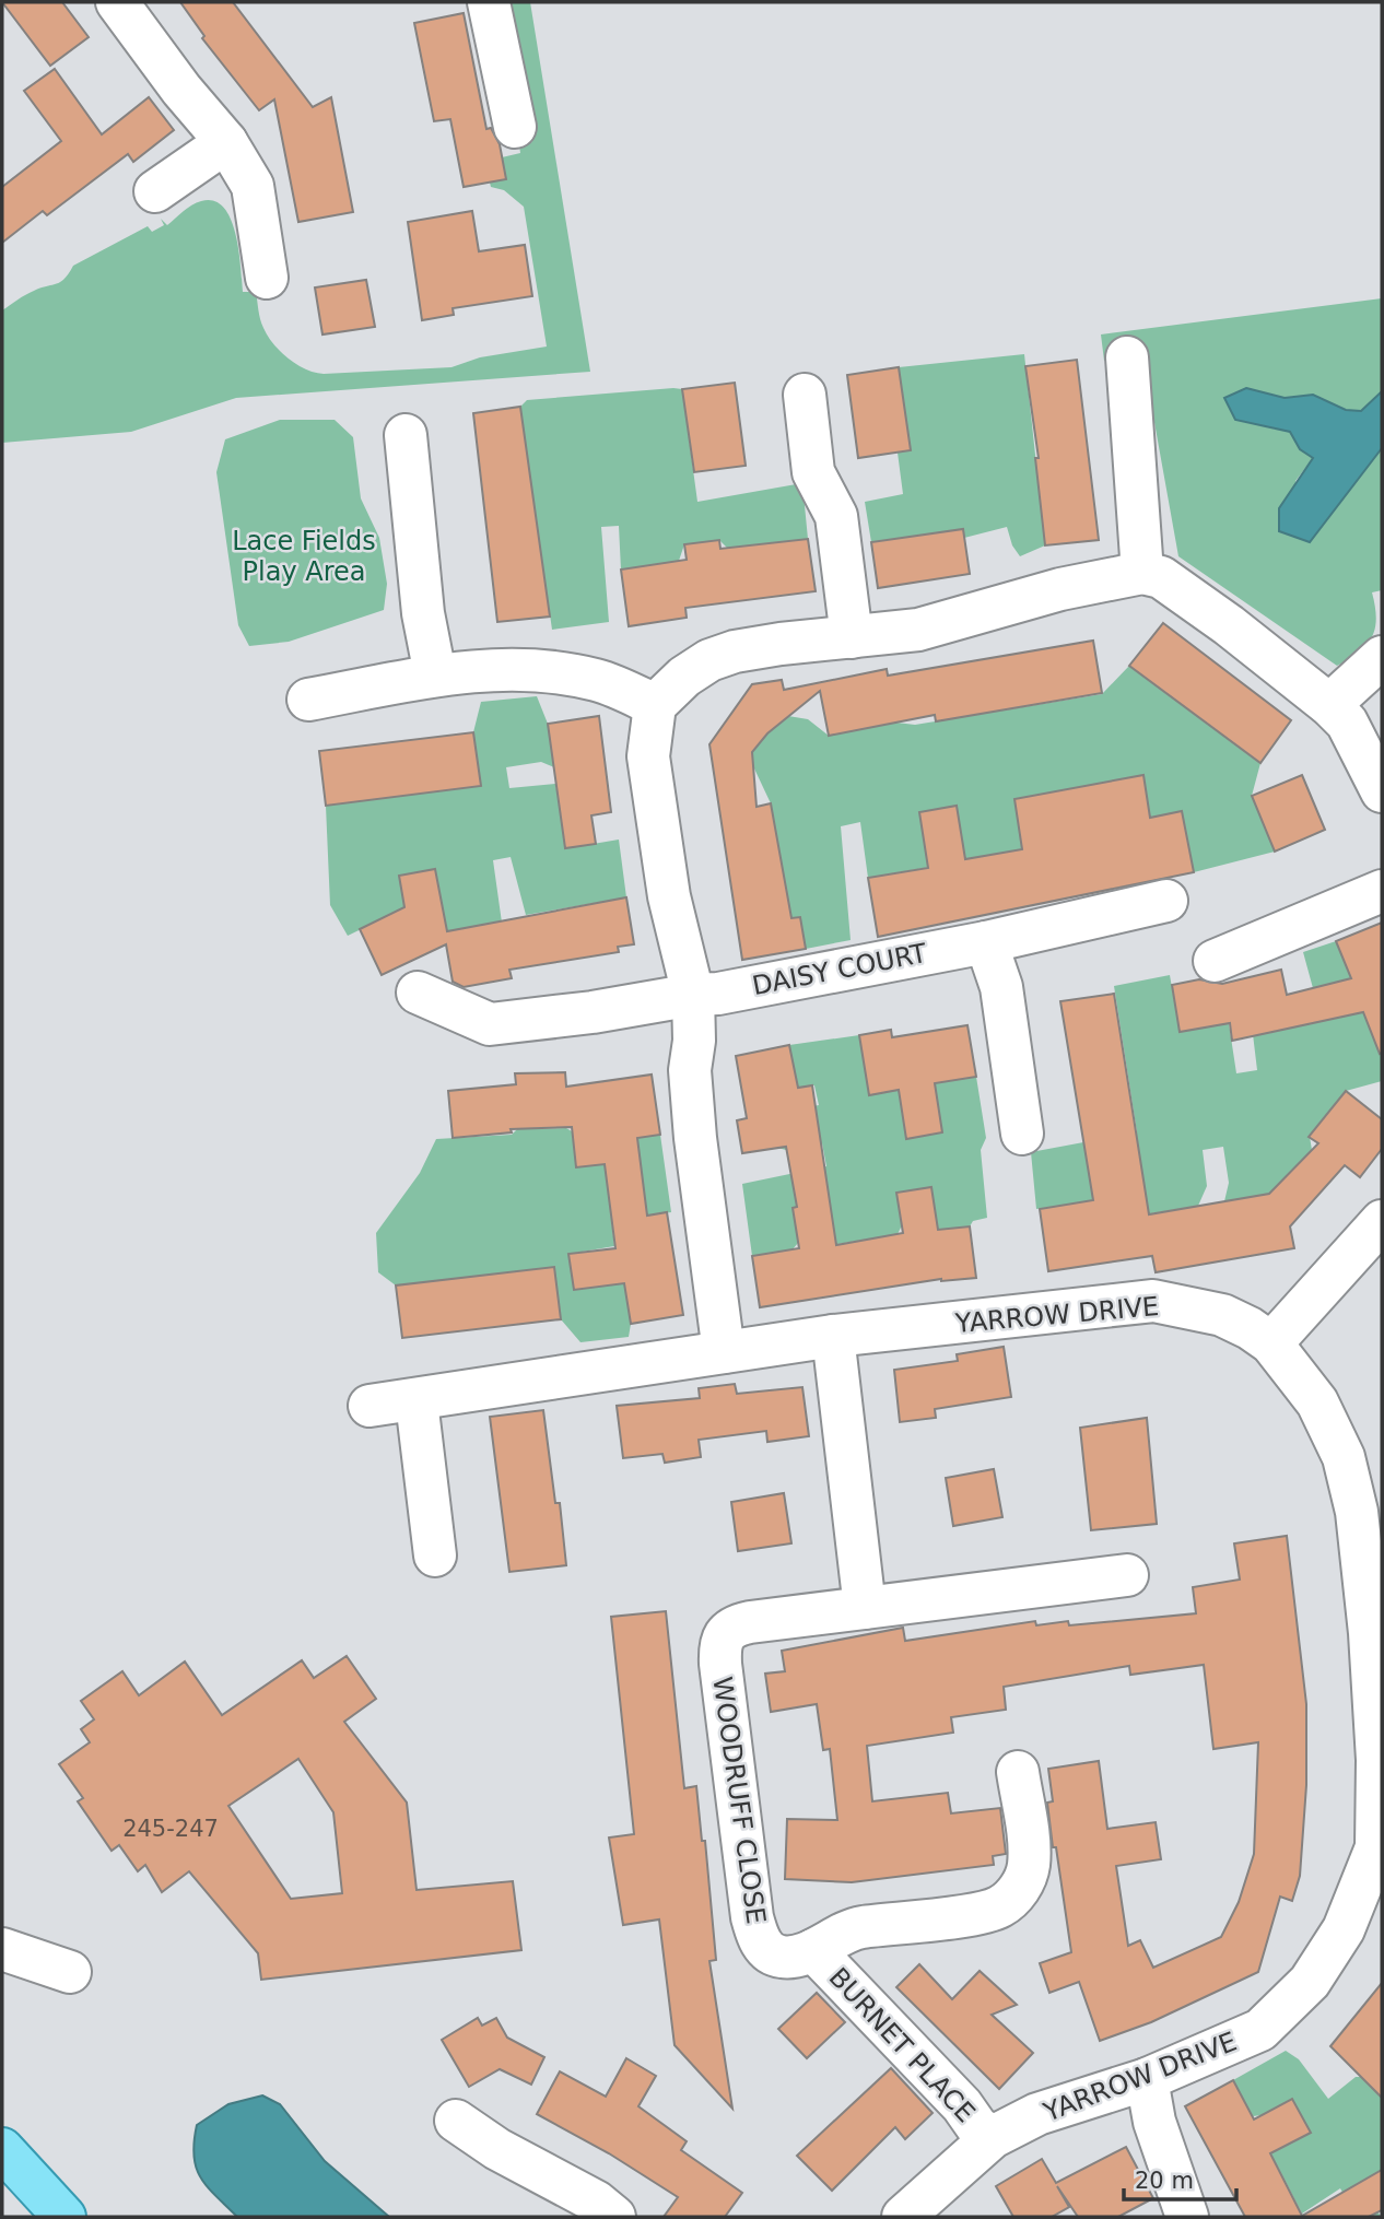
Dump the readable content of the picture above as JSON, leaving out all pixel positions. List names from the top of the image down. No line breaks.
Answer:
{"streets":{"street":["DAISY COURT","YARROW DRIVE","WOODRUFF CLOSE","BURNET PLACE"]},"crossings":[["YARROW DRIVE","BURNET PLACE"],["WOODRUFF CLOSE","BURNET PLACE"]],"parks":["Lace Fields Play Area"],"house_numbers":["245-247"],"scale_bar":"20 m"}
